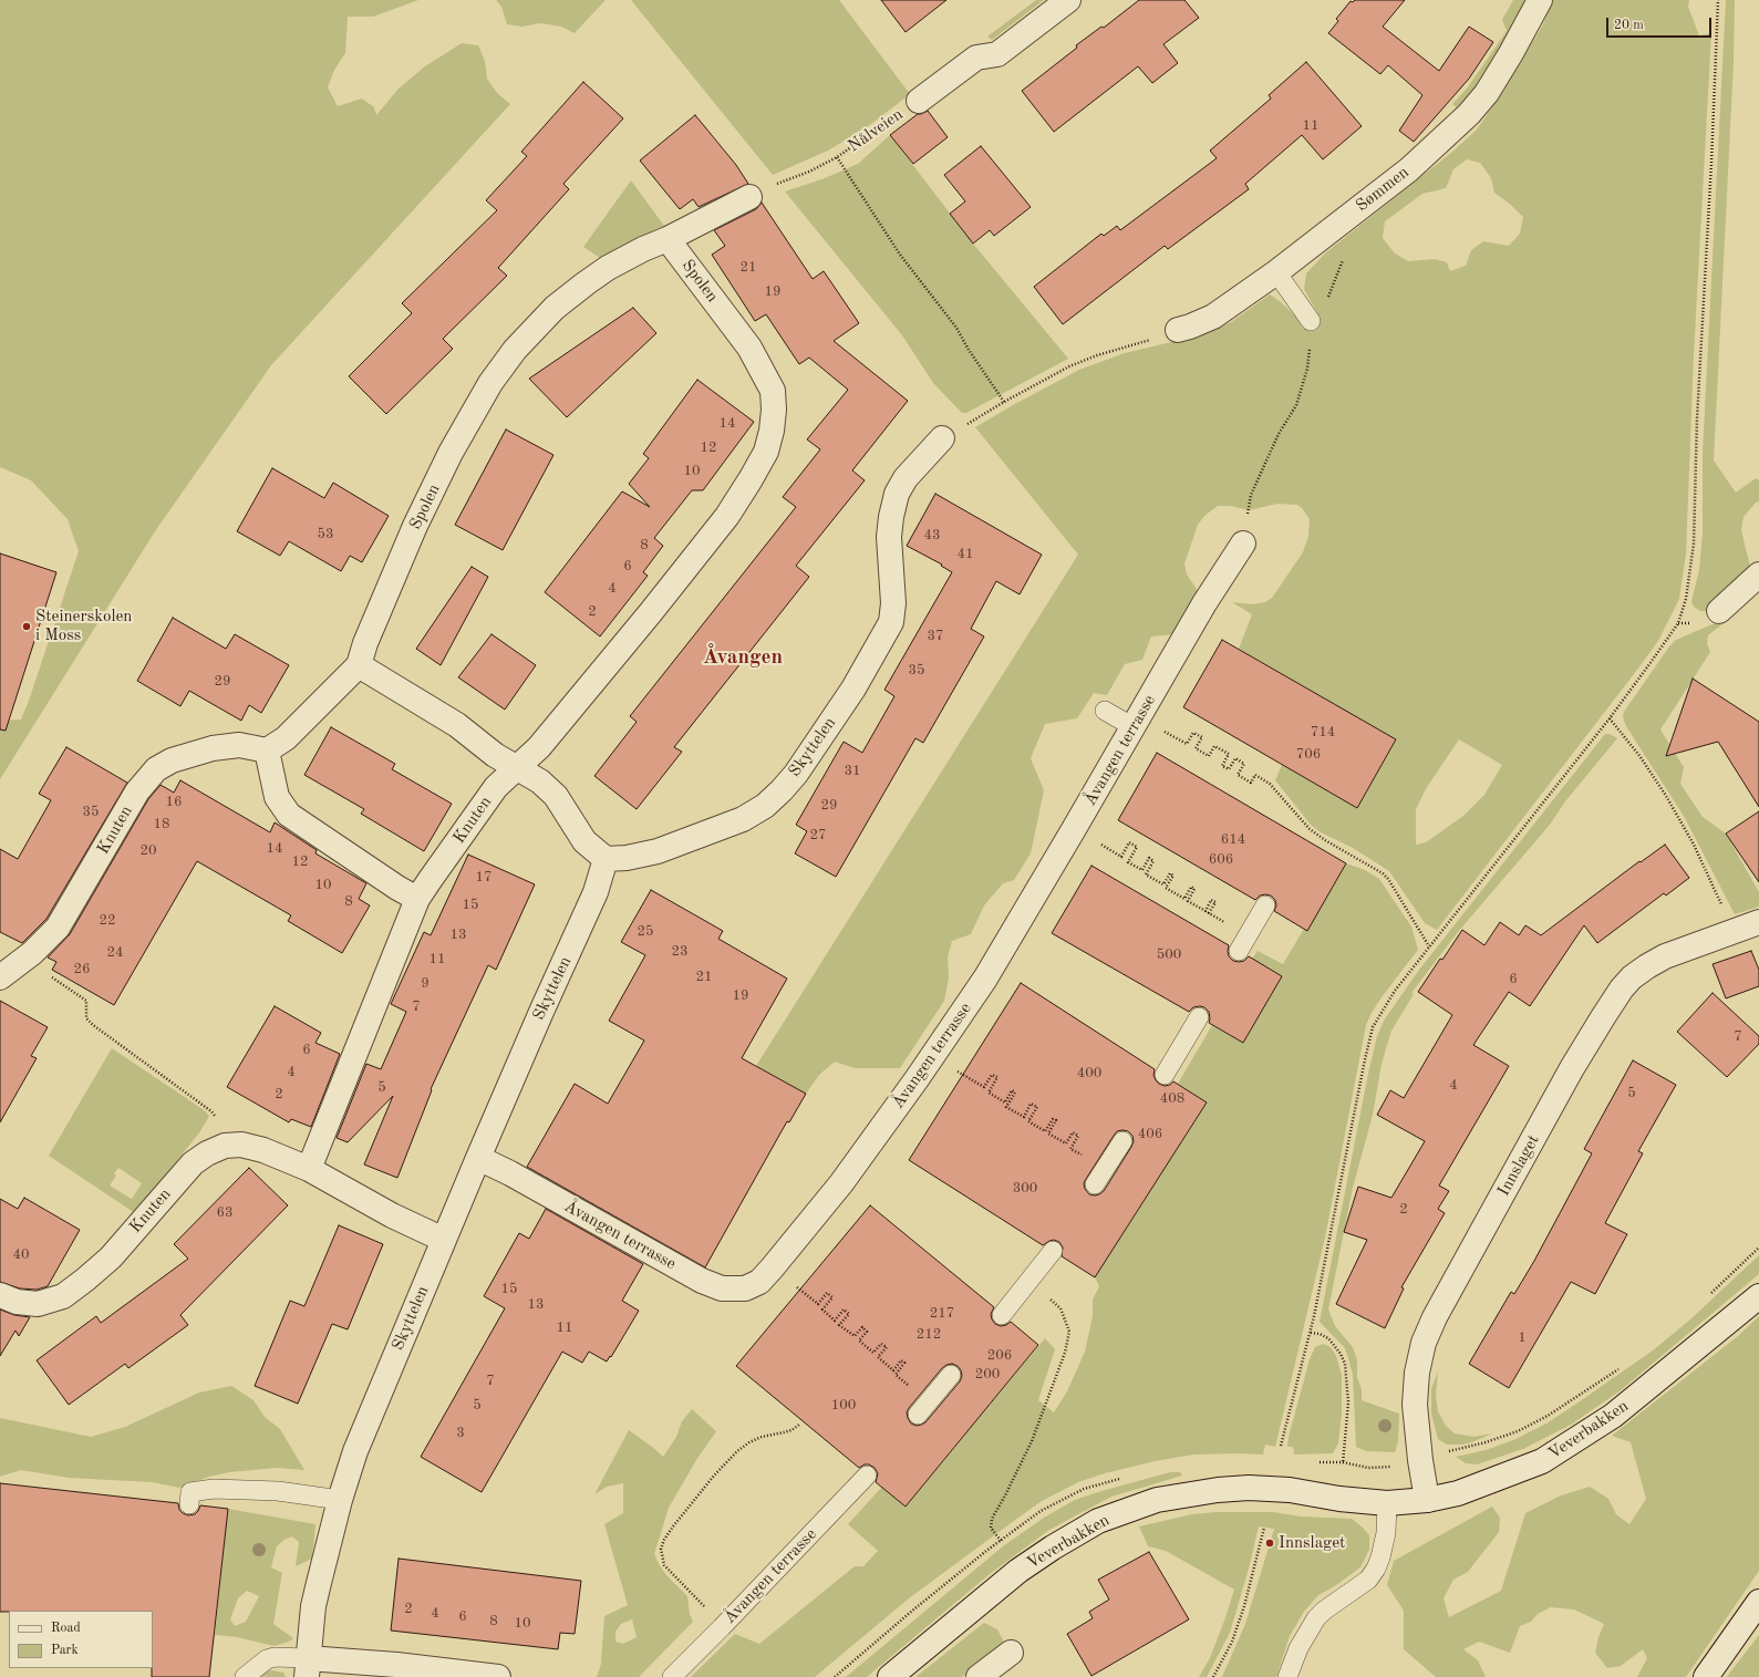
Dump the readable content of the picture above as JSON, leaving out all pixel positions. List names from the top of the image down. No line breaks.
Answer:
{"streets":{"street":["Nålveien","Sømmen","Spolen","Skyttelen","Åvangen terrasse","Knuten","Innslaget","Veverbakken"]},"crossings":[["Spolen","Knuten"],["Skyttelen","Åvangen terrasse"],["Skyttelen","Knuten"],["Innslaget","Veverbakken"]],"districts":["Åvangen"],"places":["Steinerskolen i Moss","Innslaget"],"house_numbers":["11","21","19","14","12","10","53","43","8","41","6","4","2","37","35","29","714","706","31","16","29","35","18","27","614","14","20","606","12","17","10","8","15","22","25","13","23","24","500","11","26","21","6","9","19","7","7","6","4","400","4","5","5","2","408","406","300","2","63","40","15","13","217","11","212","1","206","200","7","5","100","3","2","4","6","8","10"],"legend":["Road","Park"],"scale_bar":"20 m"}
